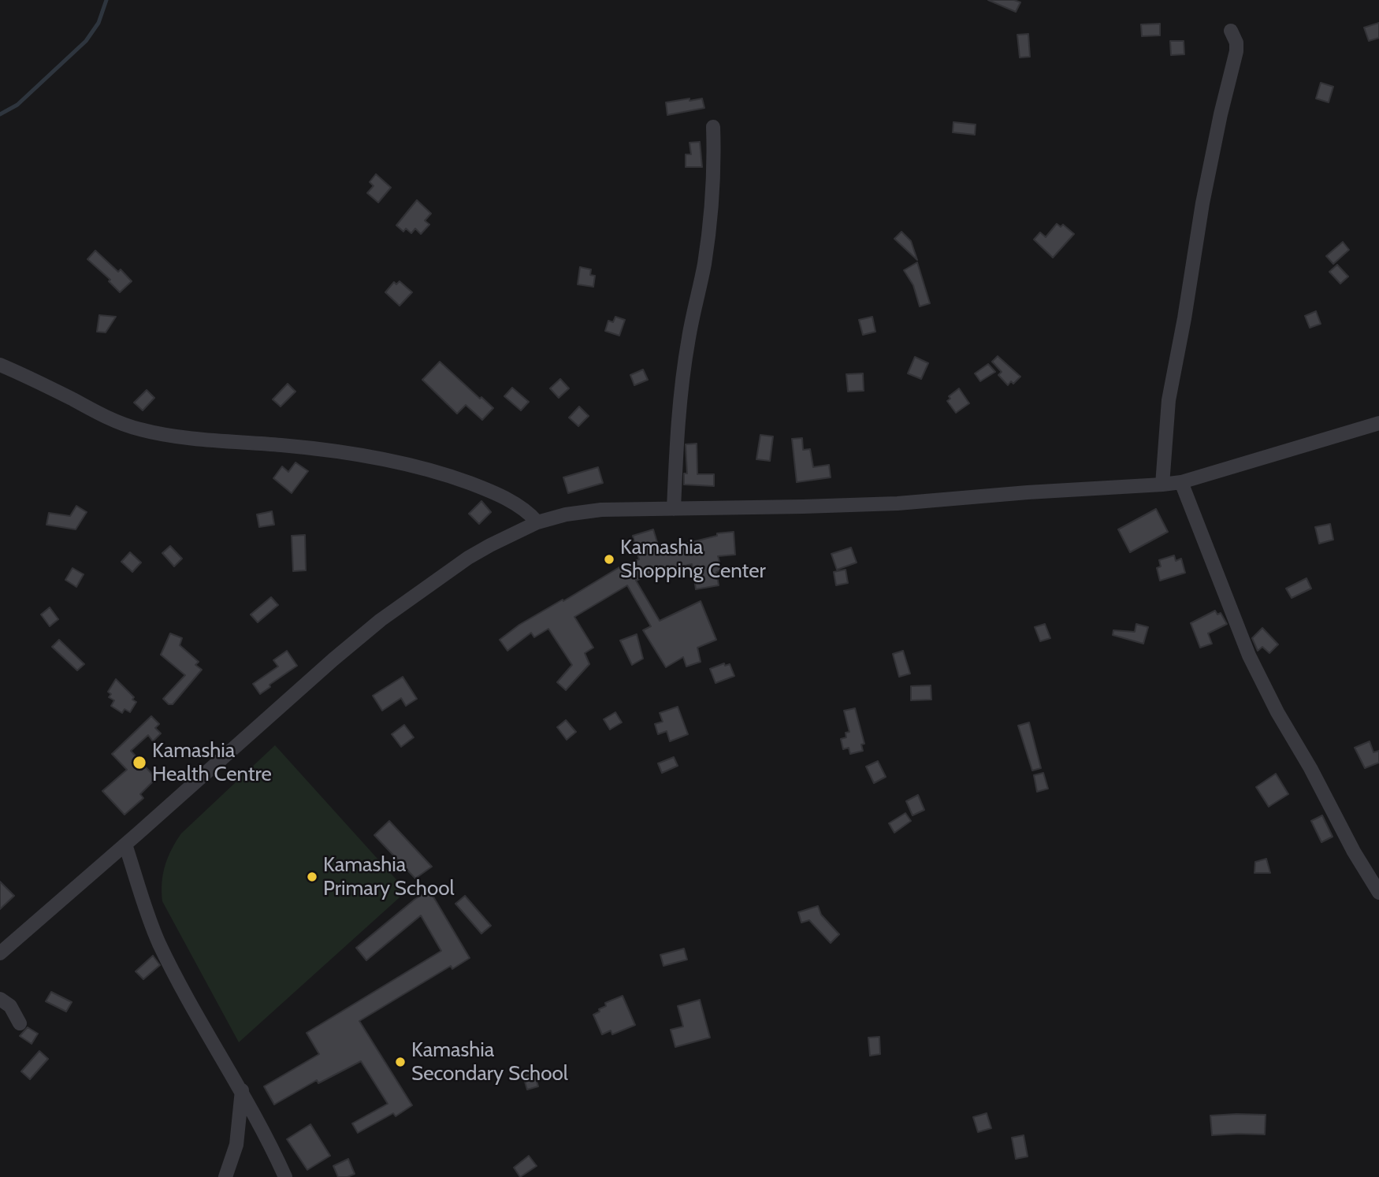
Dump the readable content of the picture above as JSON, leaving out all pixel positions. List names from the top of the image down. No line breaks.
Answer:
{"places":["Kamashia Shopping Center","Kamashia Health Centre","Kamashia Primary School","Kamashia Secondary School"]}
